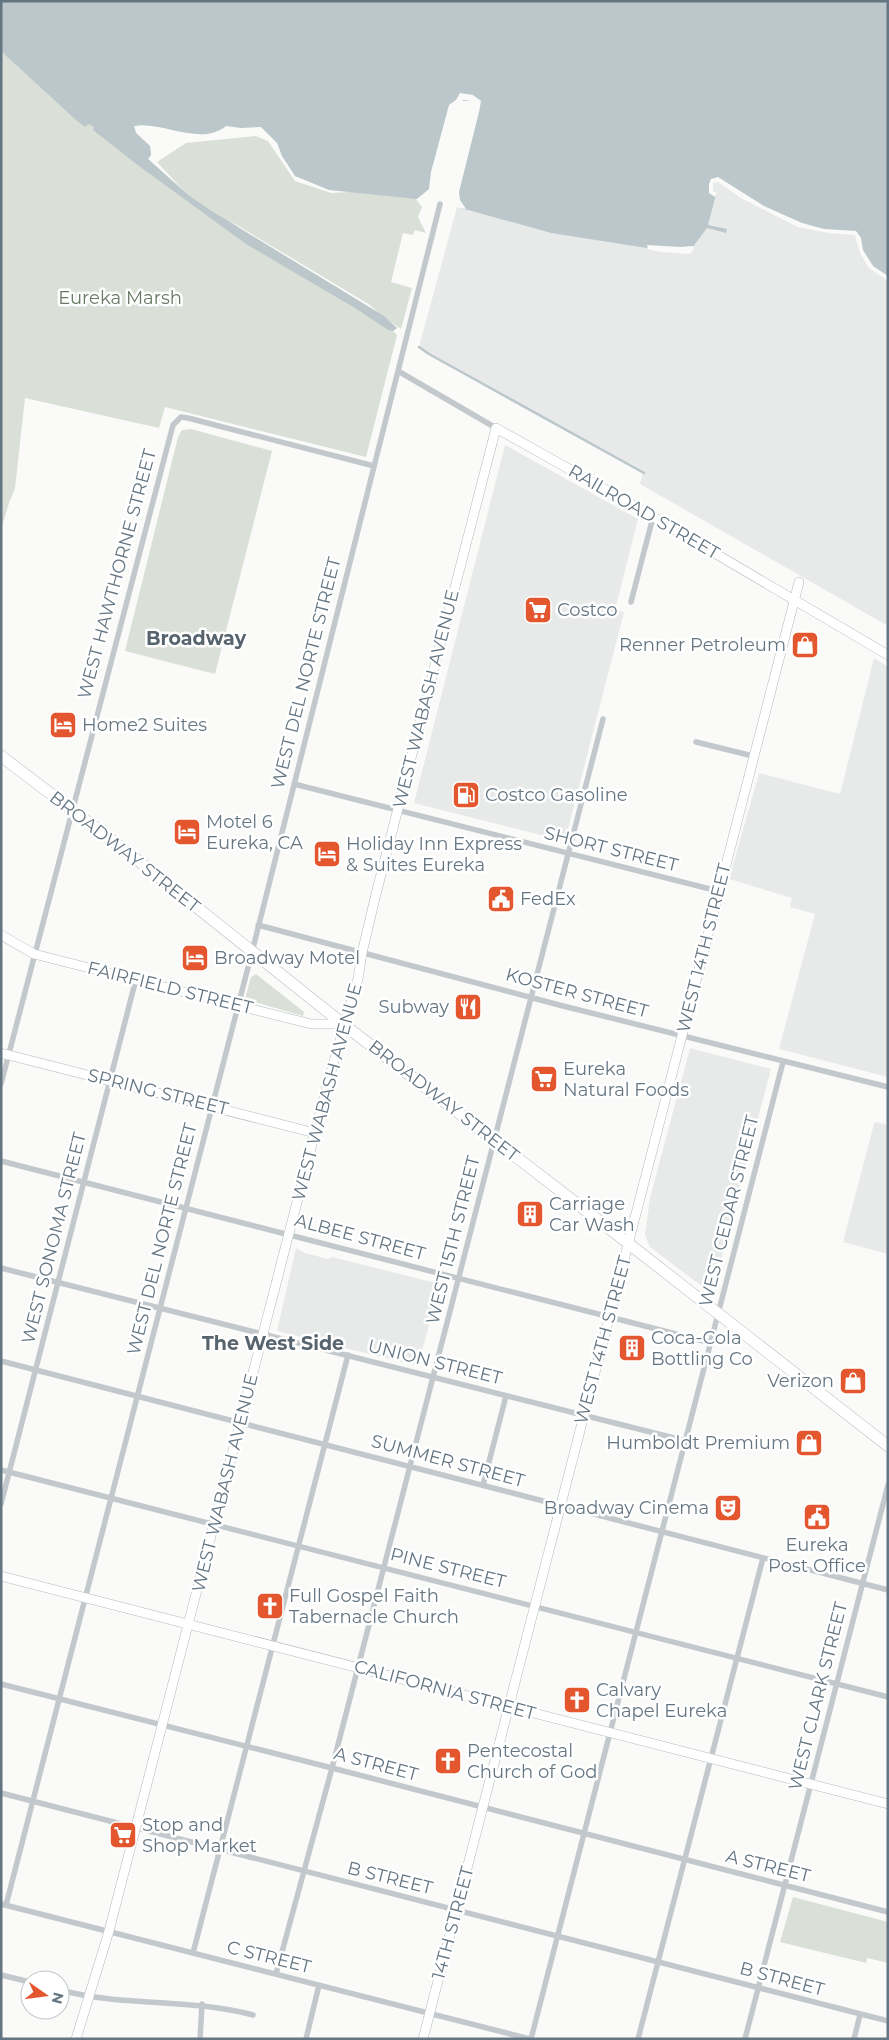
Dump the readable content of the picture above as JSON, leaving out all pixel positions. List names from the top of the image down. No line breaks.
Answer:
{"streets":{"highway":["BROADWAY STREET"],"street":["RAILROAD STREET","WEST HAWTHORNE STREET","WEST DEL NORTE STREET","WEST WABASH AVENUE","SHORT STREET","WEST 14TH STREET","FAIRFIELD STREET","KOSTER STREET","SPRING STREET","WEST CEDAR STREET","ALBEE STREET","WEST SONOMA STREET","WEST 15TH STREET","UNION STREET","SUMMER STREET","PINE STREET","CALIFORNIA STREET","WEST CLARK STREET","A STREET","B STREET","14TH STREET","C STREET"]},"crossings":[["RAILROAD STREET","WEST DEL NORTE STREET"],["RAILROAD STREET","WEST WABASH AVENUE"],["RAILROAD STREET","WEST 14TH STREET"],["WEST HAWTHORNE STREET","WEST DEL NORTE STREET"],["WEST HAWTHORNE STREET","BROADWAY STREET"],["WEST HAWTHORNE STREET","FAIRFIELD STREET"],["WEST HAWTHORNE STREET","SPRING STREET"],["WEST DEL NORTE STREET","SHORT STREET"],["WEST DEL NORTE STREET","BROADWAY STREET"],["WEST DEL NORTE STREET","FAIRFIELD STREET"],["WEST DEL NORTE STREET","KOSTER STREET"],["WEST DEL NORTE STREET","SPRING STREET"],["WEST DEL NORTE STREET","ALBEE STREET"],["WEST DEL NORTE STREET","UNION STREET"],["WEST DEL NORTE STREET","SUMMER STREET"],["WEST DEL NORTE STREET","PINE STREET"],["WEST DEL NORTE STREET","CALIFORNIA STREET"],["WEST DEL NORTE STREET","A STREET"],["WEST DEL NORTE STREET","B STREET"],["WEST DEL NORTE STREET","C STREET"],["WEST WABASH AVENUE","SHORT STREET"],["WEST WABASH AVENUE","BROADWAY STREET"],["WEST WABASH AVENUE","FAIRFIELD STREET"],["WEST WABASH AVENUE","KOSTER STREET"],["WEST WABASH AVENUE","SPRING STREET"],["WEST WABASH AVENUE","ALBEE STREET"],["WEST WABASH AVENUE","UNION STREET"],["WEST WABASH AVENUE","SUMMER STREET"],["WEST WABASH AVENUE","PINE STREET"],["WEST WABASH AVENUE","CALIFORNIA STREET"],["WEST WABASH AVENUE","A STREET"],["WEST WABASH AVENUE","B STREET"],["WEST WABASH AVENUE","C STREET"],["SHORT STREET","WEST 14TH STREET"],["SHORT STREET","WEST 15TH STREET"],["BROADWAY STREET","WEST 14TH STREET"],["BROADWAY STREET","FAIRFIELD STREET"],["BROADWAY STREET","WEST CEDAR STREET"],["BROADWAY STREET","WEST 15TH STREET"],["WEST 14TH STREET","KOSTER STREET"],["WEST 14TH STREET","ALBEE STREET"],["WEST 14TH STREET","UNION STREET"],["WEST 14TH STREET","SUMMER STREET"],["WEST 14TH STREET","PINE STREET"],["WEST 14TH STREET","CALIFORNIA STREET"],["WEST 14TH STREET","A STREET"],["WEST 14TH STREET","14TH STREET"],["FAIRFIELD STREET","WEST SONOMA STREET"],["KOSTER STREET","WEST CEDAR STREET"],["KOSTER STREET","WEST 15TH STREET"],["SPRING STREET","WEST SONOMA STREET"],["WEST CEDAR STREET","ALBEE STREET"],["WEST CEDAR STREET","UNION STREET"],["WEST CEDAR STREET","SUMMER STREET"],["WEST CEDAR STREET","PINE STREET"],["WEST CEDAR STREET","CALIFORNIA STREET"],["WEST CEDAR STREET","A STREET"],["WEST CEDAR STREET","B STREET"],["WEST CEDAR STREET","C STREET"],["ALBEE STREET","WEST SONOMA STREET"],["ALBEE STREET","WEST 15TH STREET"],["WEST SONOMA STREET","UNION STREET"],["WEST SONOMA STREET","SUMMER STREET"],["WEST SONOMA STREET","PINE STREET"],["WEST 15TH STREET","UNION STREET"],["WEST 15TH STREET","SUMMER STREET"],["WEST 15TH STREET","PINE STREET"],["WEST 15TH STREET","CALIFORNIA STREET"],["WEST 15TH STREET","A STREET"],["WEST 15TH STREET","B STREET"],["WEST 15TH STREET","C STREET"],["SUMMER STREET","WEST CLARK STREET"],["PINE STREET","WEST CLARK STREET"],["CALIFORNIA STREET","WEST CLARK STREET"],["WEST CLARK STREET","A STREET"],["WEST CLARK STREET","B STREET"],["A STREET","14TH STREET"],["B STREET","14TH STREET"],["14TH STREET","C STREET"]],"districts":["Broadway","The West Side"],"parks":["Eureka Marsh"],"places":{"supermarket":["Costco","Eureka Natural Foods","Stop and Shop Market"],"shop":["Renner Petroleum","Verizon","Humboldt Premium"],"hotel":["Home2 Suites","Motel 6 Eureka, CA","Holiday Inn Express & Suites Eureka","Broadway Motel"],"fuel station":["Costco Gasoline"],"public building":["FedEx","Eureka Post Office"],"restaurant":["Subway"],"building":["Carriage Car Wash","Coca-Cola Bottling Co"],"theatre":["Broadway Cinema"],"church":["Full Gospel Faith Tabernacle Church","Calvary Chapel Eureka","Pentecostal Church of God"]},"north":"right"}
